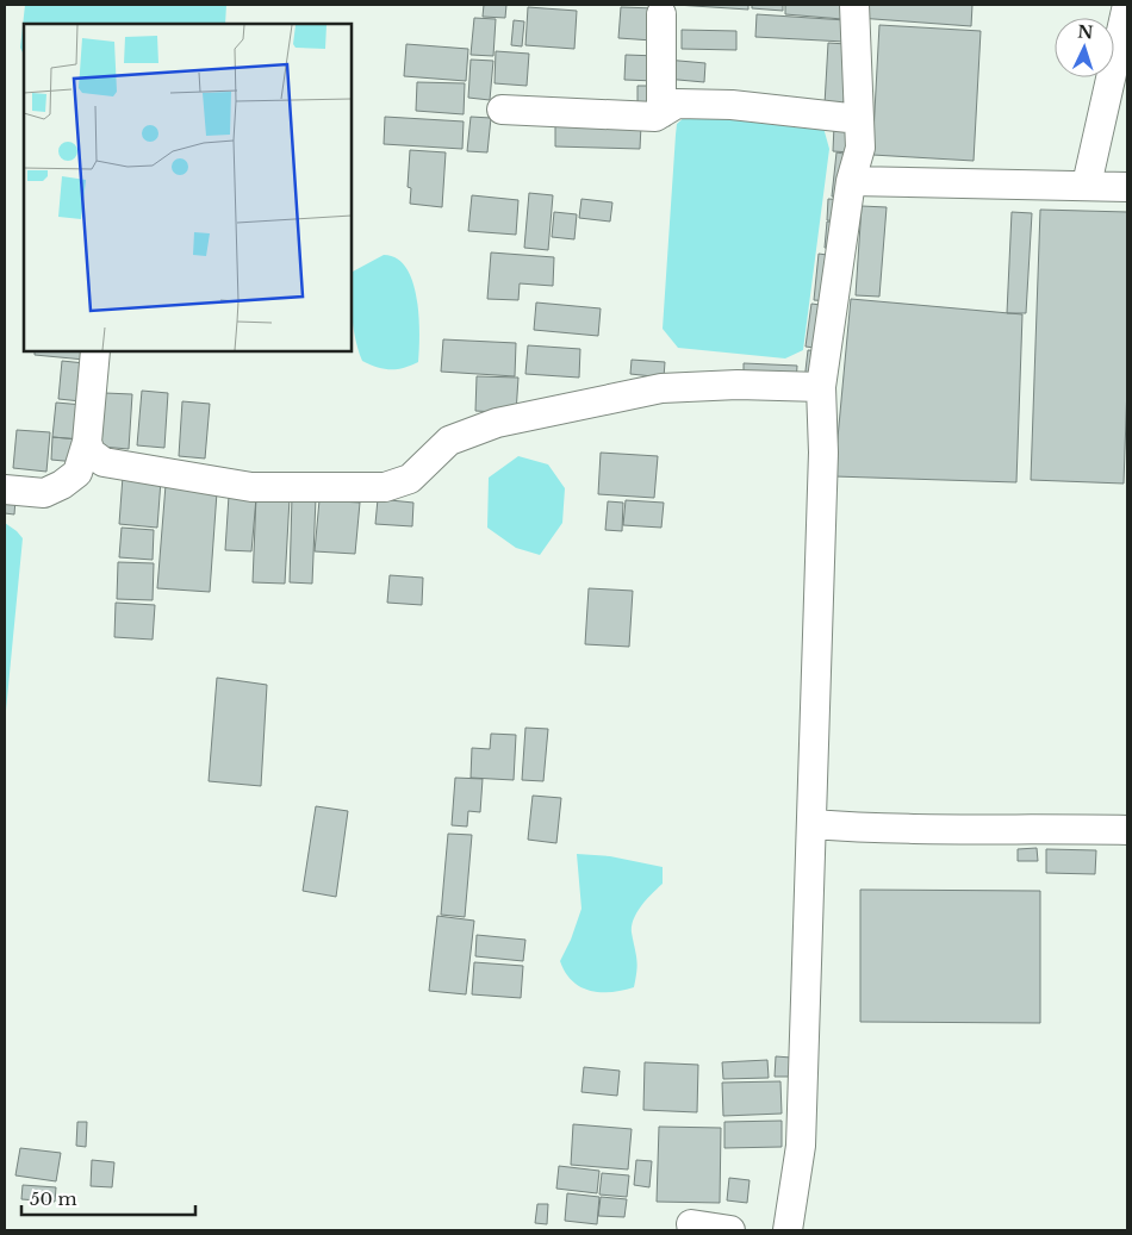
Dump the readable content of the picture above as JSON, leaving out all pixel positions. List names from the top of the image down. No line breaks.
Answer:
{"scale_bar":"50 m","north":"top"}
